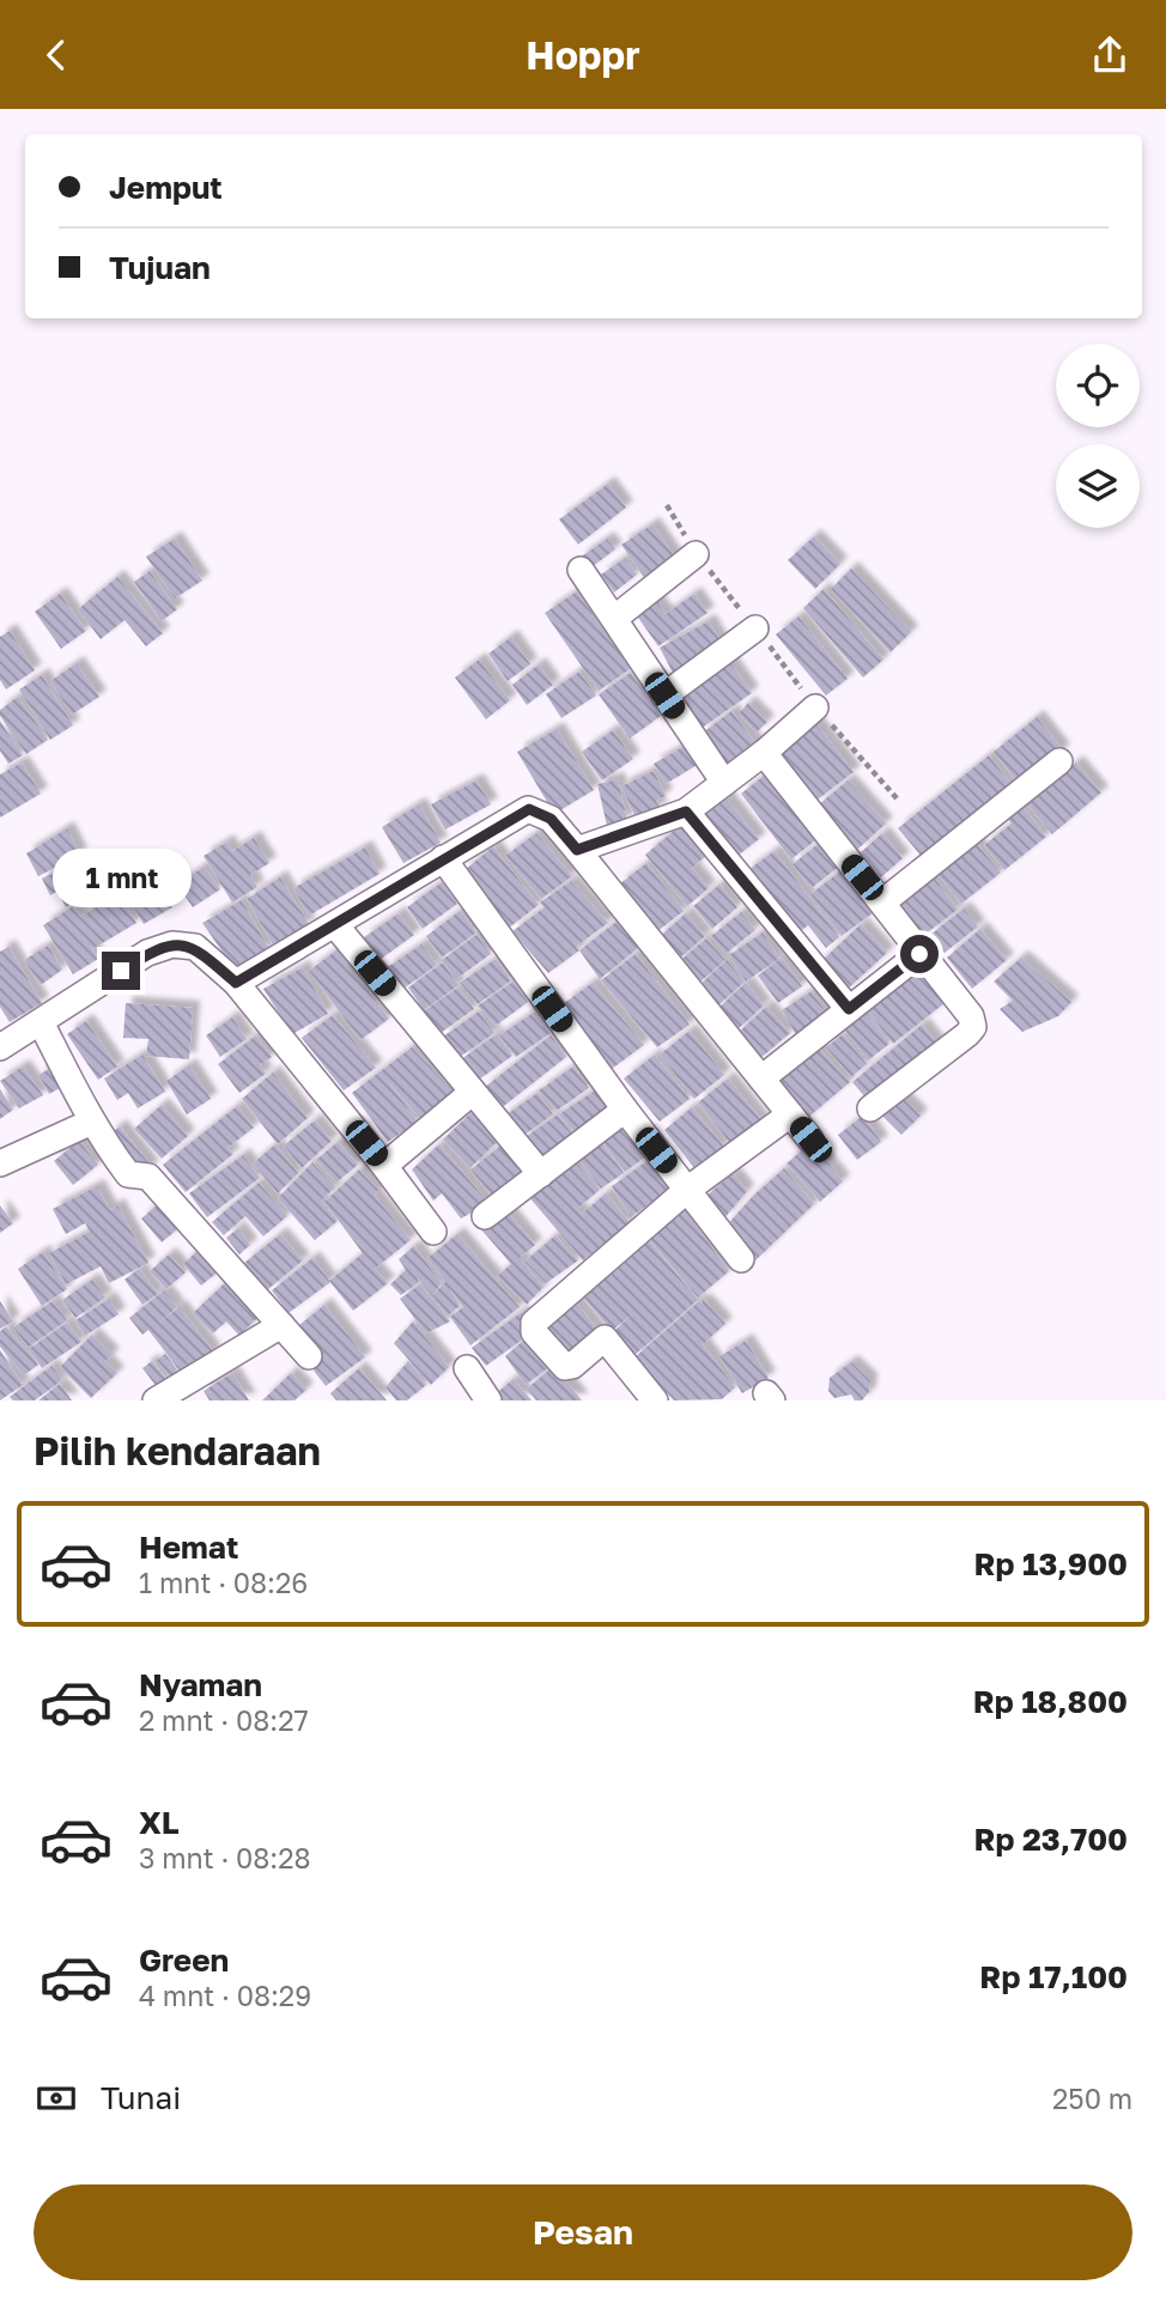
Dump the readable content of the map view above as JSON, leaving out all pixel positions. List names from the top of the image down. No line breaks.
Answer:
{"page":{"header":"Hoppr","banner":["Jemput","Tujuan"],"bubble":"1 mnt","heading":"Pilih kendaraan","list":[{"name":"Hemat","note":"1 mnt · 08:26","value":"Rp 13,900"},{"name":"Nyaman","note":"2 mnt · 08:27","value":"Rp 18,800"},{"name":"XL","note":"3 mnt · 08:28","value":"Rp 23,700"},{"name":"Green","note":"4 mnt · 08:29","value":"Rp 17,100"}],"pay":["Tunai","250 m"],"buttons":"Pesan"}}
